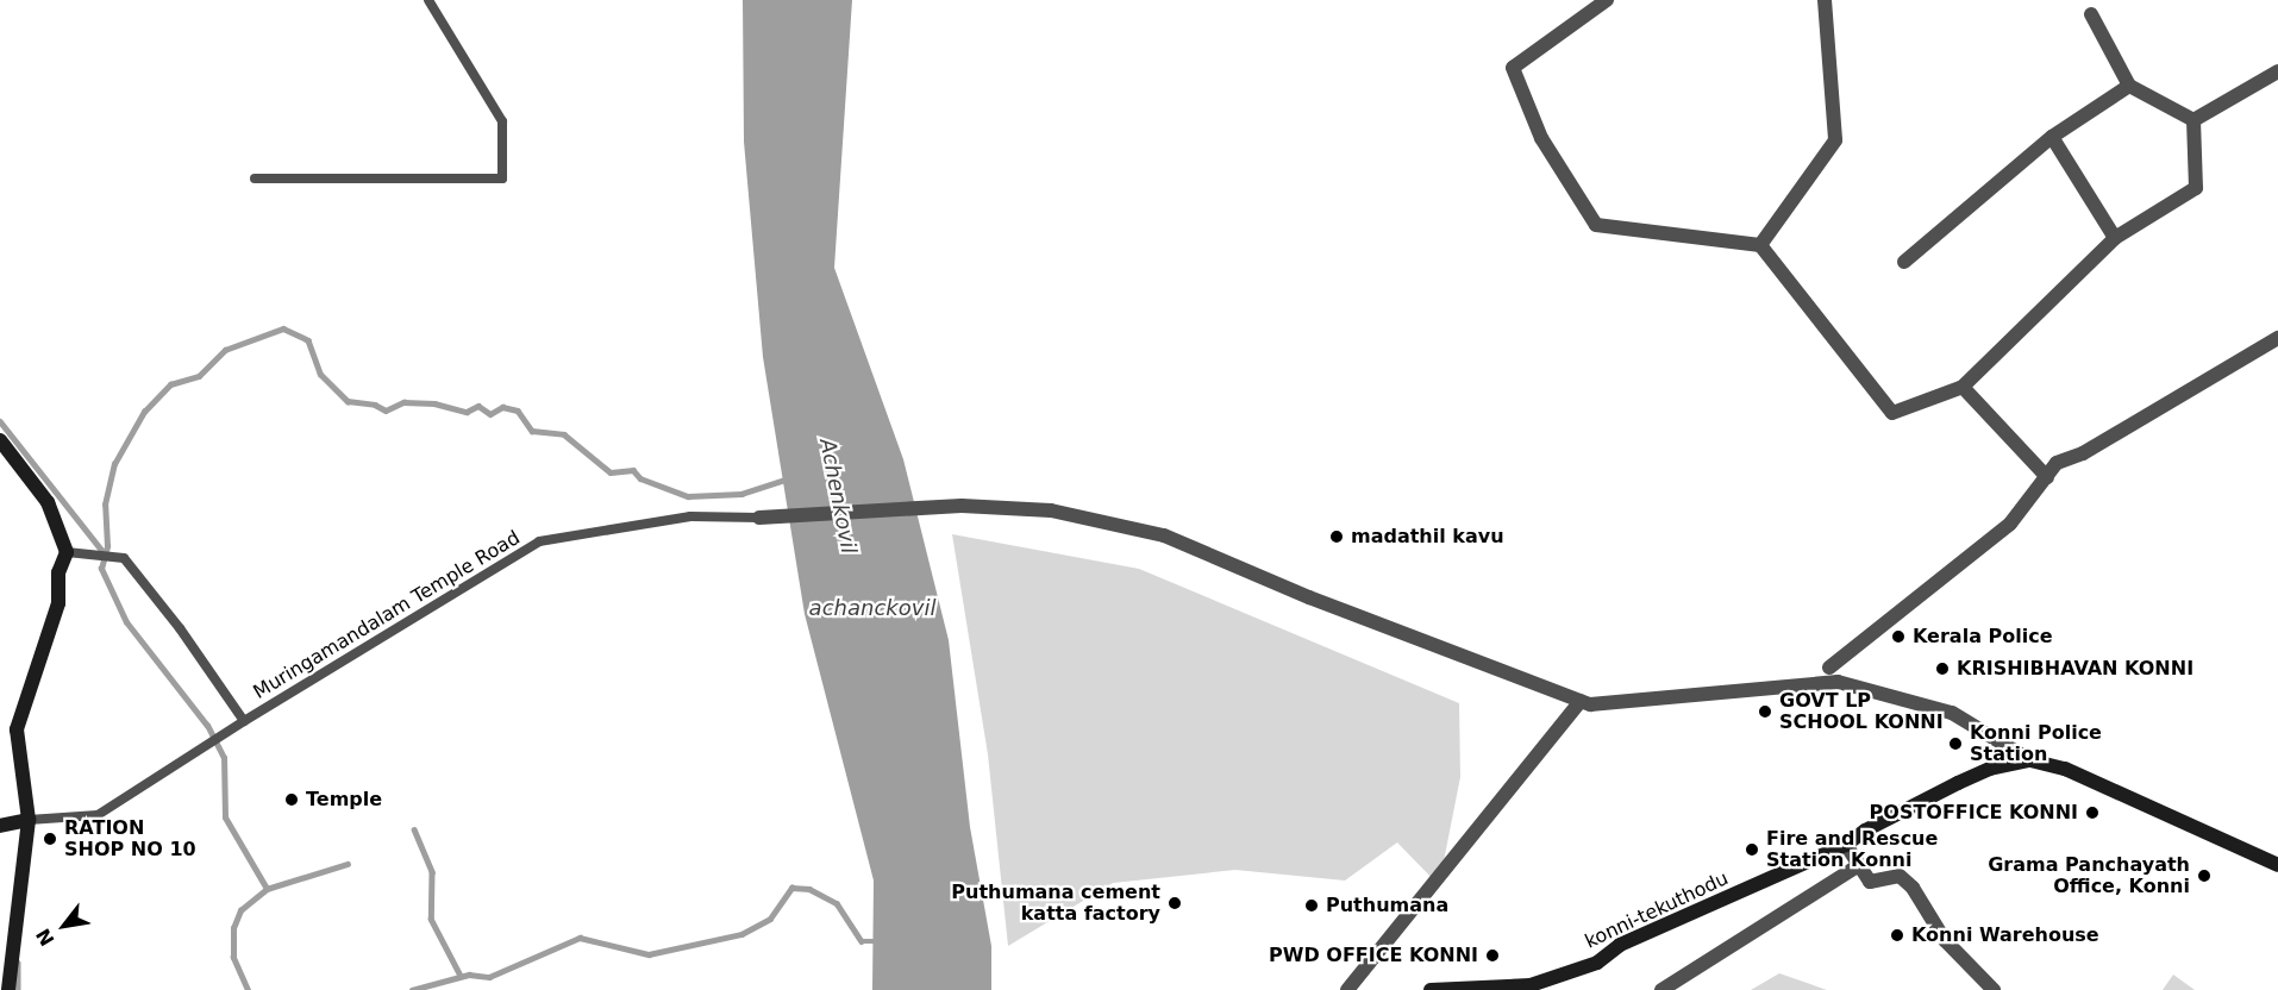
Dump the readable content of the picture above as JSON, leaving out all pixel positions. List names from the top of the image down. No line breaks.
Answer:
{"streets":{"main road":["konni-tekuthodu"],"lane":["Muringamandalam Temple Road"]},"water":["Achenkovil","achanckovil"],"places":["madathil kavu","Kerala Police","KRISHIBHAVAN KONNI","GOVT LP SCHOOL KONNI","Konni Police Station","Temple","POSTOFFICE KONNI","RATION SHOP NO 10","Fire and Rescue Station Konni","Grama Panchayath Office, Konni","Puthumana cement katta factory","Puthumana","Konni Warehouse","PWD OFFICE KONNI"],"north":"bottom left"}
